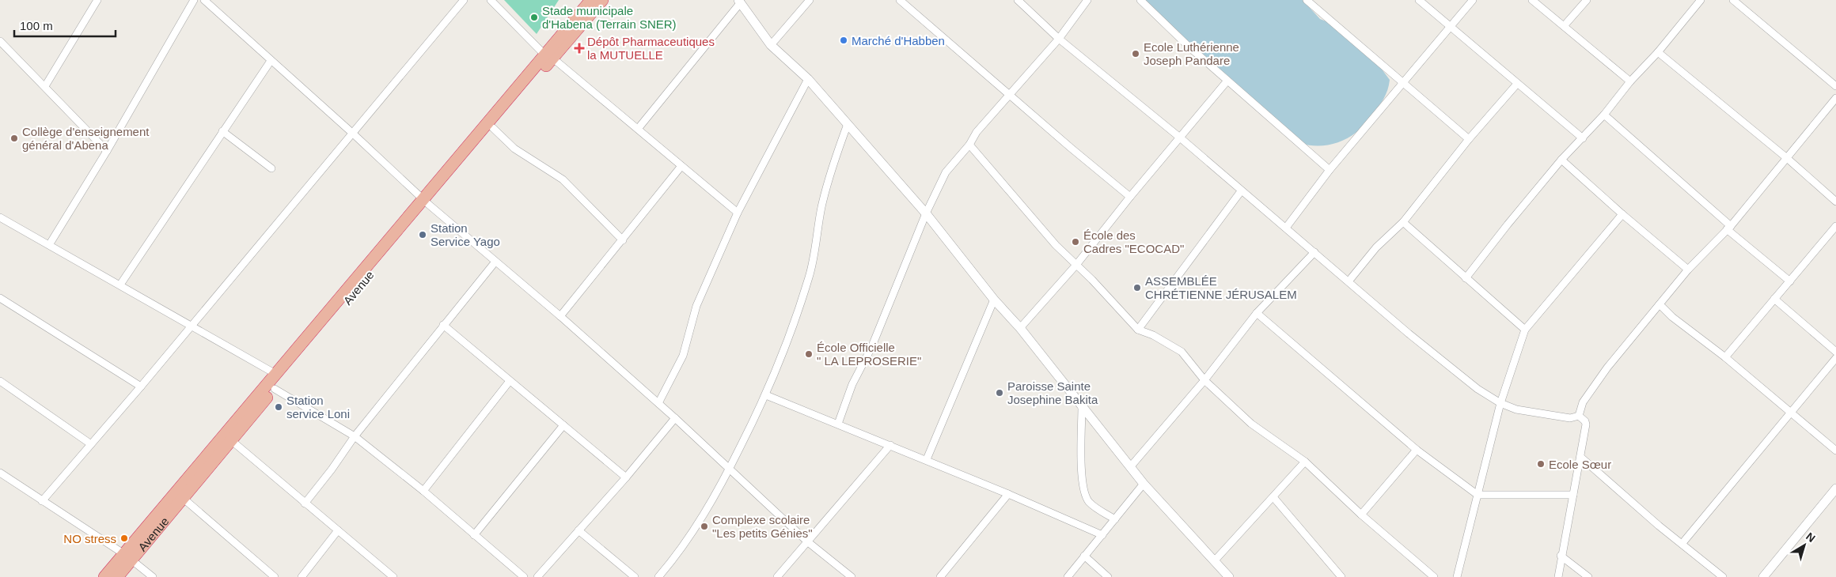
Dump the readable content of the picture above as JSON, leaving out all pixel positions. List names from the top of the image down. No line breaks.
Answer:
{"streets":{"highway":["Avenue"]},"places":{"other":["Stade municipale d'Habena (Terrain SNER)","Marché d'Habben","Ecole Luthérienne Joseph Pandare","Collège d'enseignement général d'Abena","Station Service Yago","École des Cadres \"ECOCAD\"","ASSEMBLÉE CHRÉTIENNE JÉRUSALEM","École Officielle \" LA LEPROSERIE\"","Paroisse Sainte Josephine Bakita","Station service Loni","Ecole Sœur","Complexe scolaire \"Les petits Génies\"","NO stress"],"health":["Dépôt Pharmaceutiques la MUTUELLE"]},"scale_bar":"100 m","north":"top right"}
